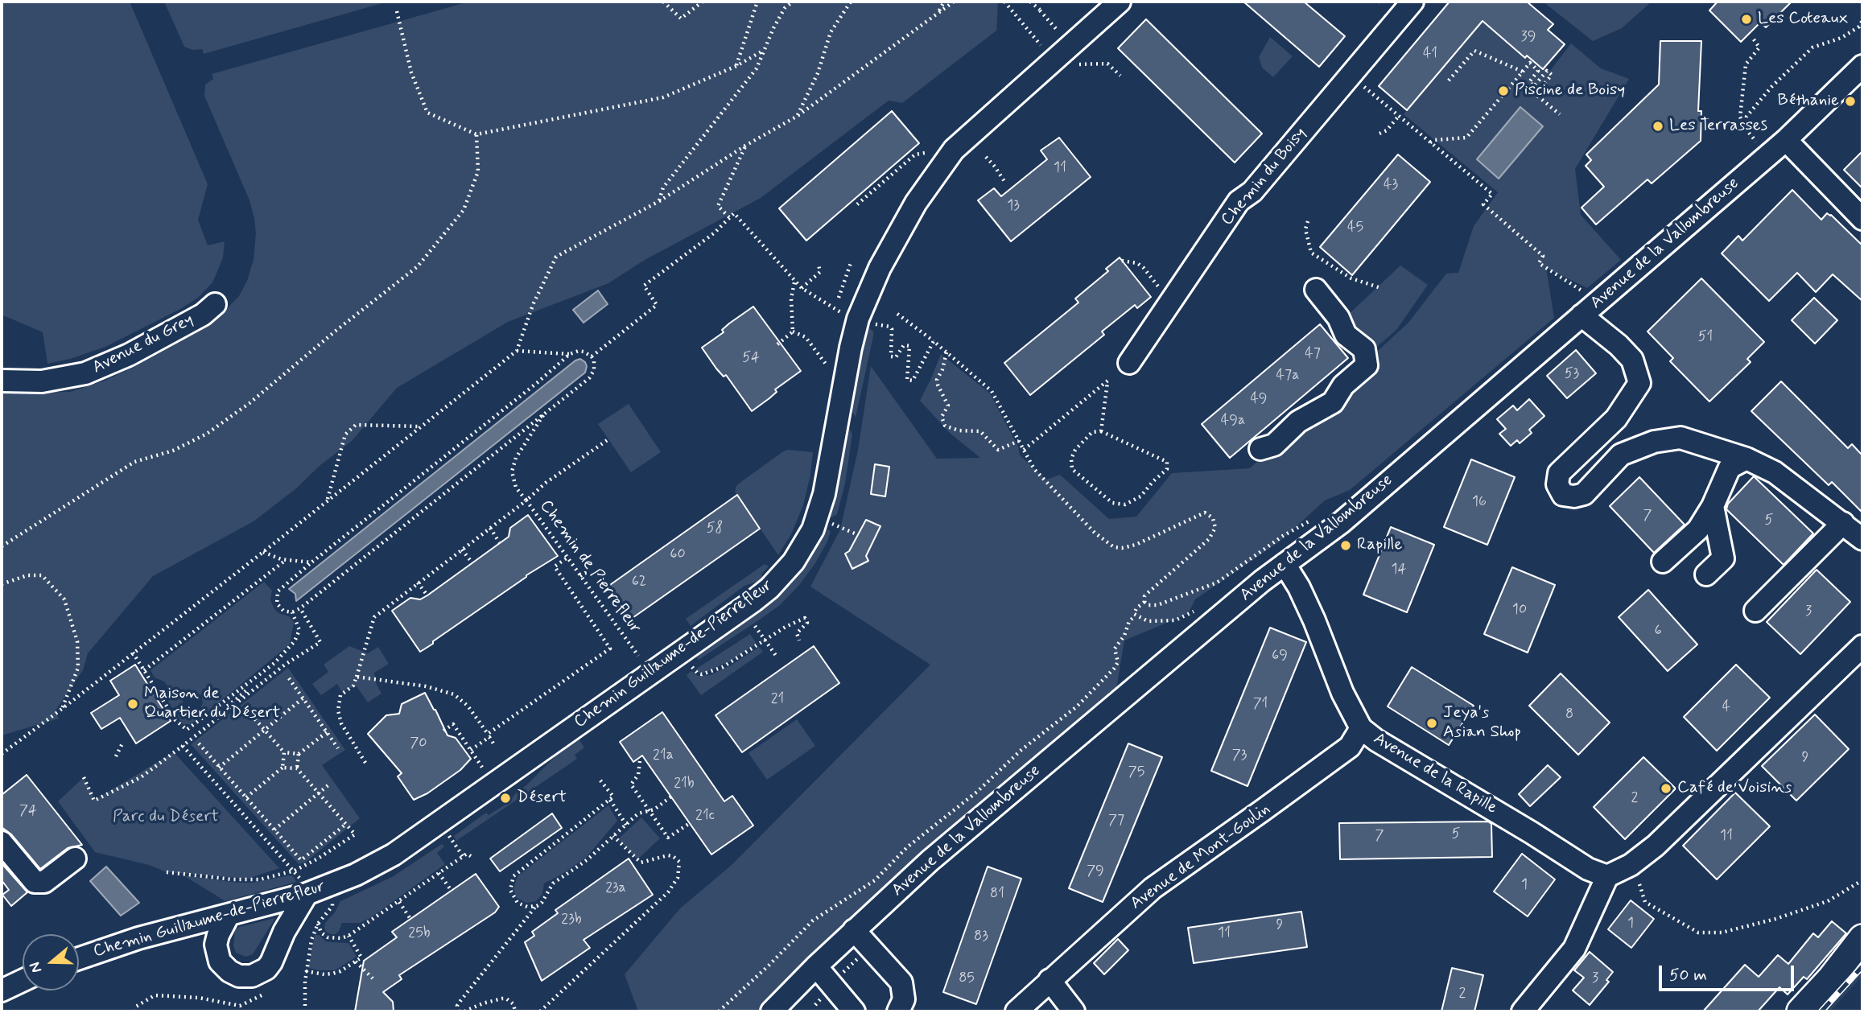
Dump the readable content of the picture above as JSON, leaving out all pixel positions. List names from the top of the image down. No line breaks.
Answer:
{"streets":{"street":["Chemin du Boisy","Avenue de la Vallombreuse","Avenue du Grey","Chemin Guillaume-de-Pierrefleur","Avenue de la Rapille","Avenue de Mont-Goulin"],"path":["Chemin de Pierrefleur"]},"crossings":[["Avenue de la Vallombreuse","Avenue de la Rapille"],["Avenue de la Rapille","Avenue de Mont-Goulin"]],"parks":["Parc du Désert"],"places":["Les Coteaux","Piscine de Boisy","Béthanie","Les Terrasses","Rapille","Maison de Quartier du Désert","Jeya's Asian Shop","Café de Voisins","Désert"],"house_numbers":["39","41","11","43","13","45","51","47","54","53","47a","49","49a","16","7","5","58","60","14","62","10","3","6","69","21","71","4","8","70","21a","73","9","75","21b","2","74","21c","77","5","7","11","79","1","23a","81","23b","1","9","25b","11","83","85","3","2"],"scale_bar":"50 m","north":"left"}
